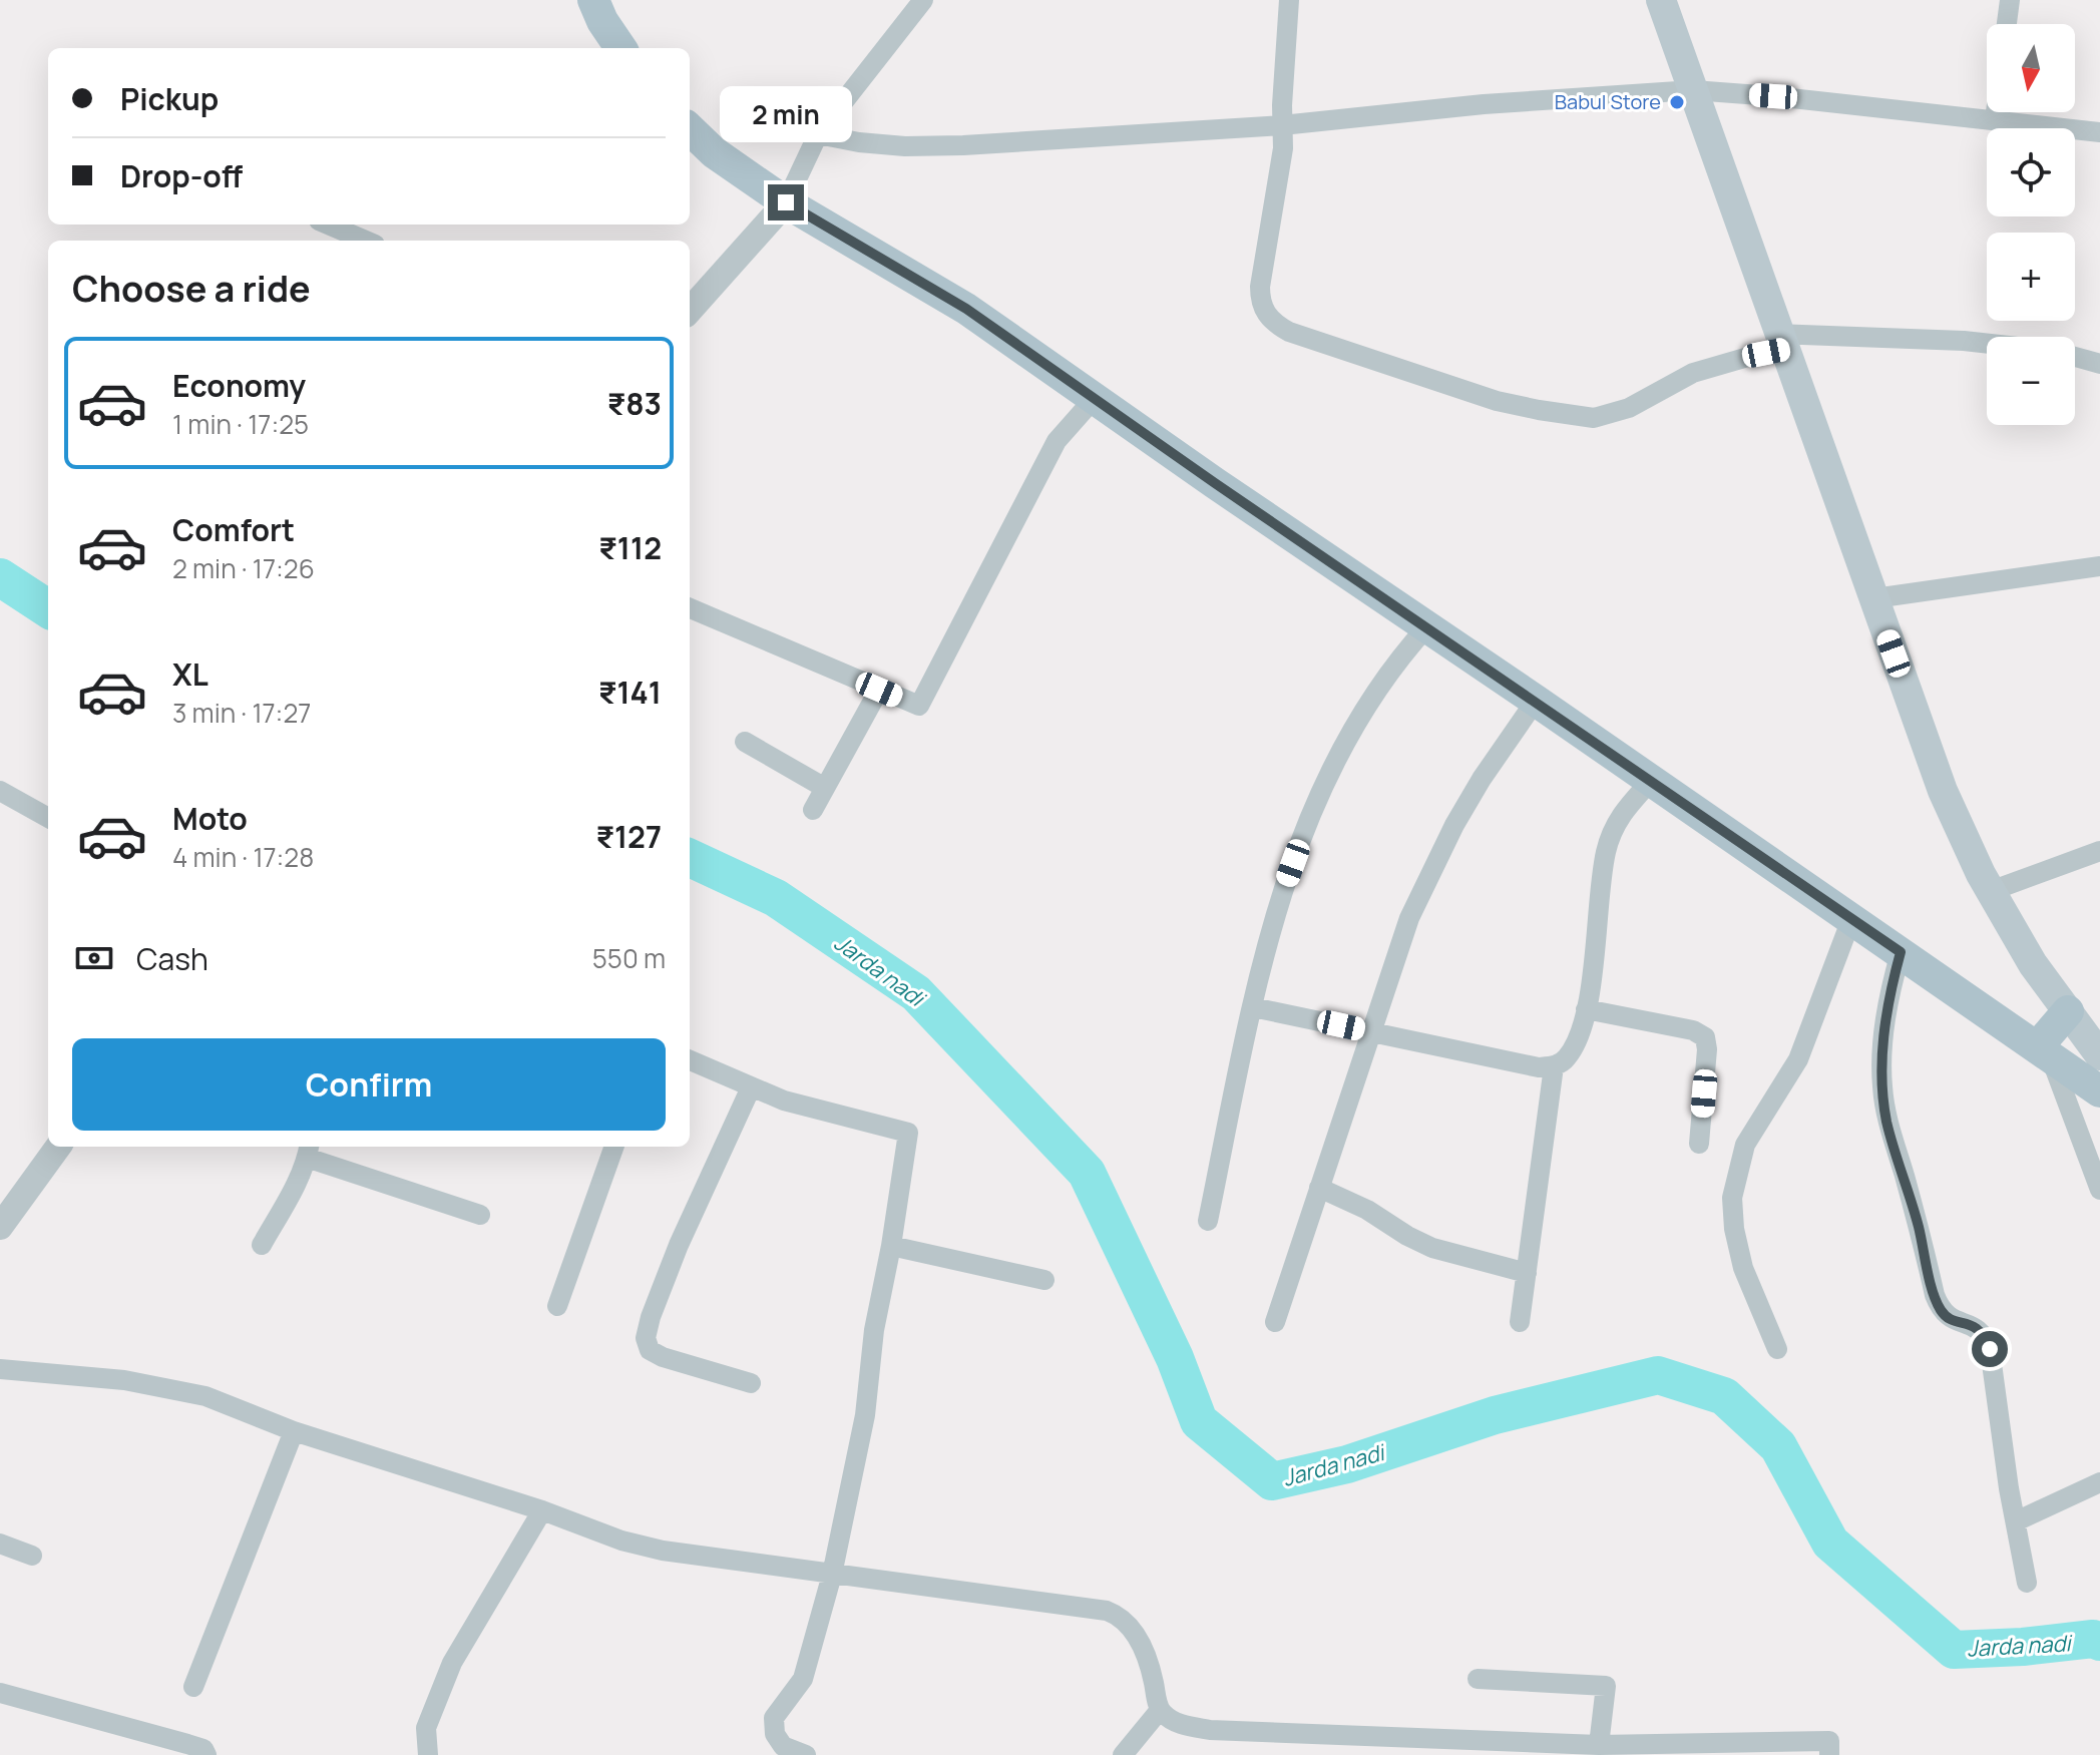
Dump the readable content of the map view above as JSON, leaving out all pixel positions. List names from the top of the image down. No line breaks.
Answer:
{"water":["Jarda nadi"],"places":["Babul Store"],"north":"bottom","page":{"map_buttons":["+","−"],"banner":["Pickup","Drop-off"],"bubble":"2 min","heading":"Choose a ride","list":[{"name":"Economy","note":"1 min · 17:25","value":"₹83"},{"name":"Comfort","note":"2 min · 17:26","value":"₹112"},{"name":"XL","note":"3 min · 17:27","value":"₹141"},{"name":"Moto","note":"4 min · 17:28","value":"₹127"}],"pay":["Cash","550 m"],"buttons":"Confirm"}}
